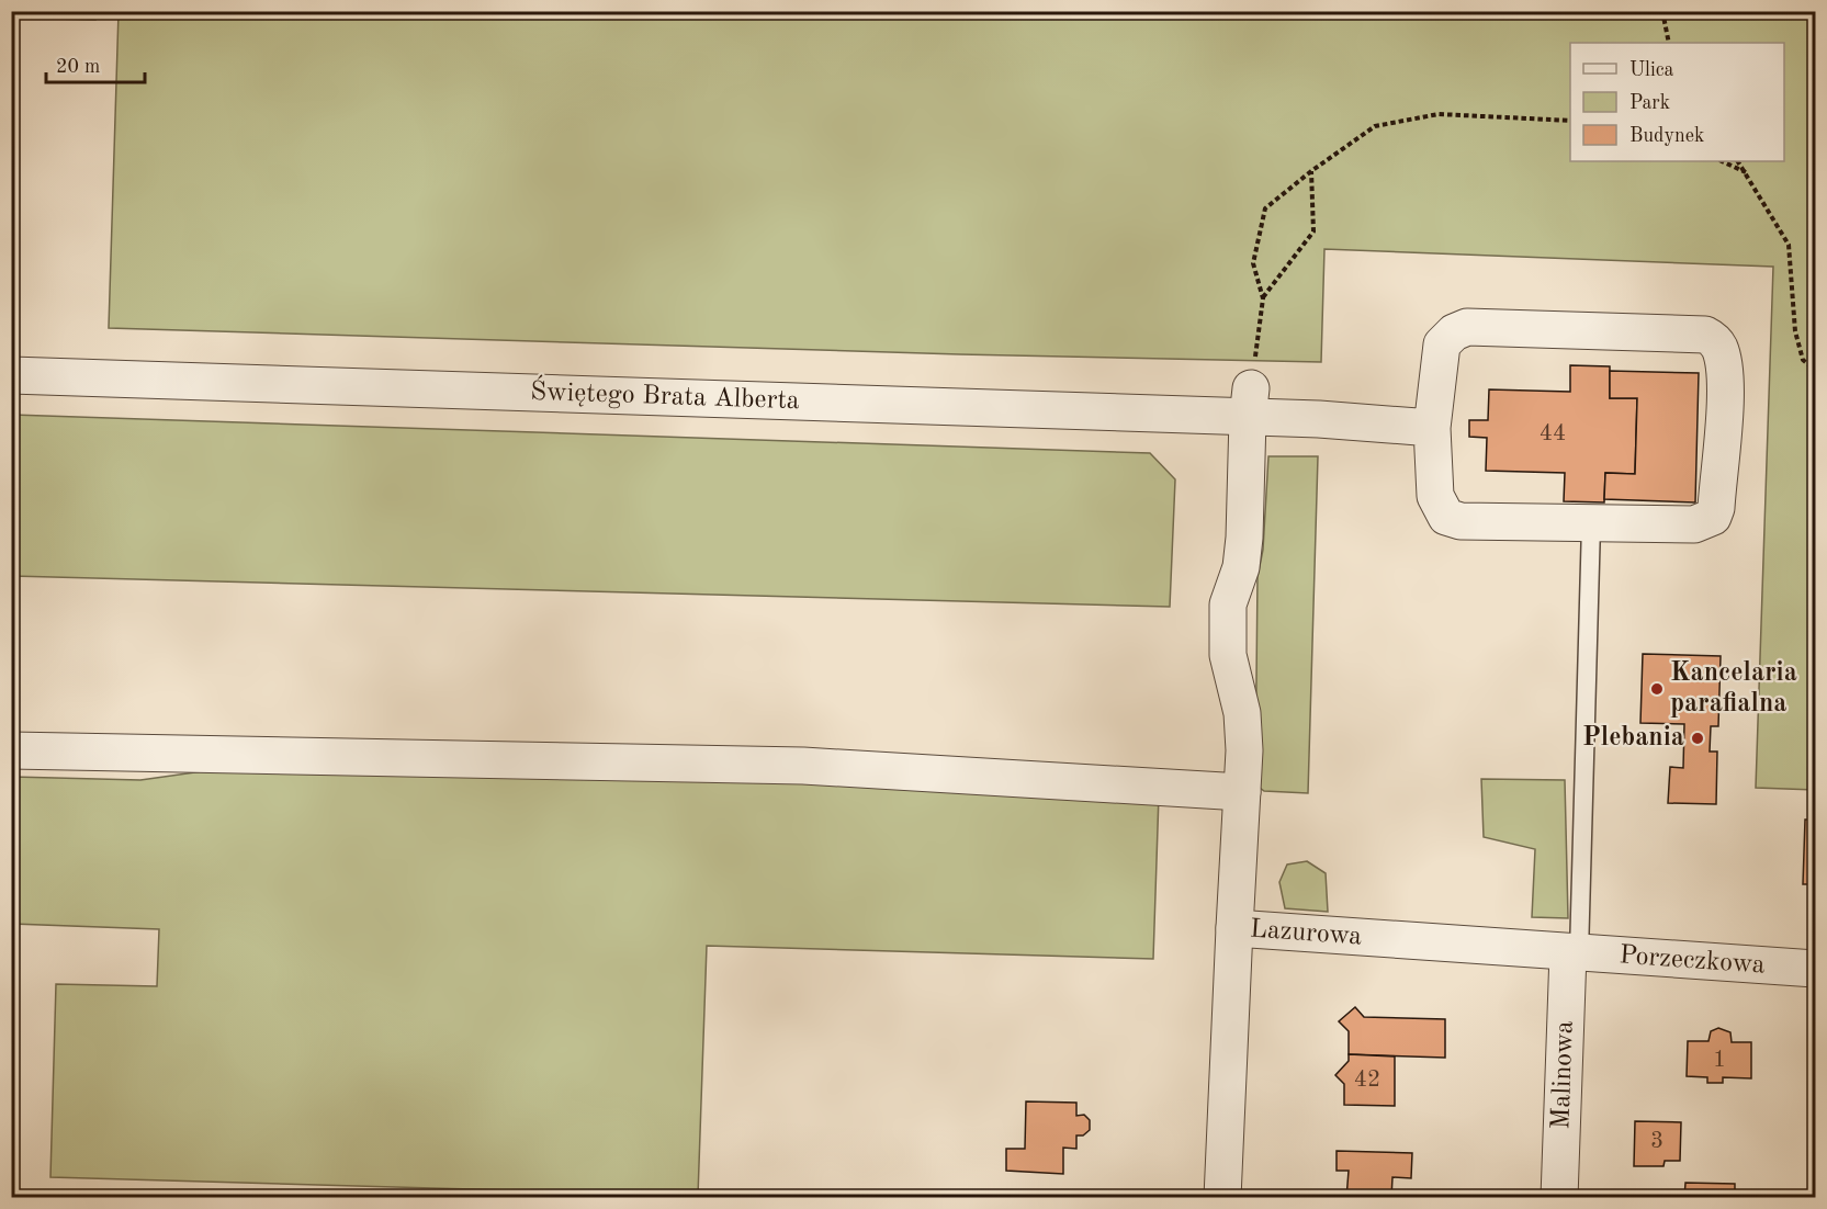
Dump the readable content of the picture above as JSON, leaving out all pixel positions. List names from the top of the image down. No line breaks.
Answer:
{"streets":{"street":["Świętego Brata Alberta","Lazurowa","Porzeczkowa","Malinowa"]},"crossings":[["Lazurowa","Porzeczkowa"],["Lazurowa","Malinowa"],["Porzeczkowa","Malinowa"]],"places":["Kancelaria parafialna","Plebania"],"house_numbers":["44","1","42","3"],"legend":["Ulica","Park","Budynek"],"scale_bar":"20 m"}
